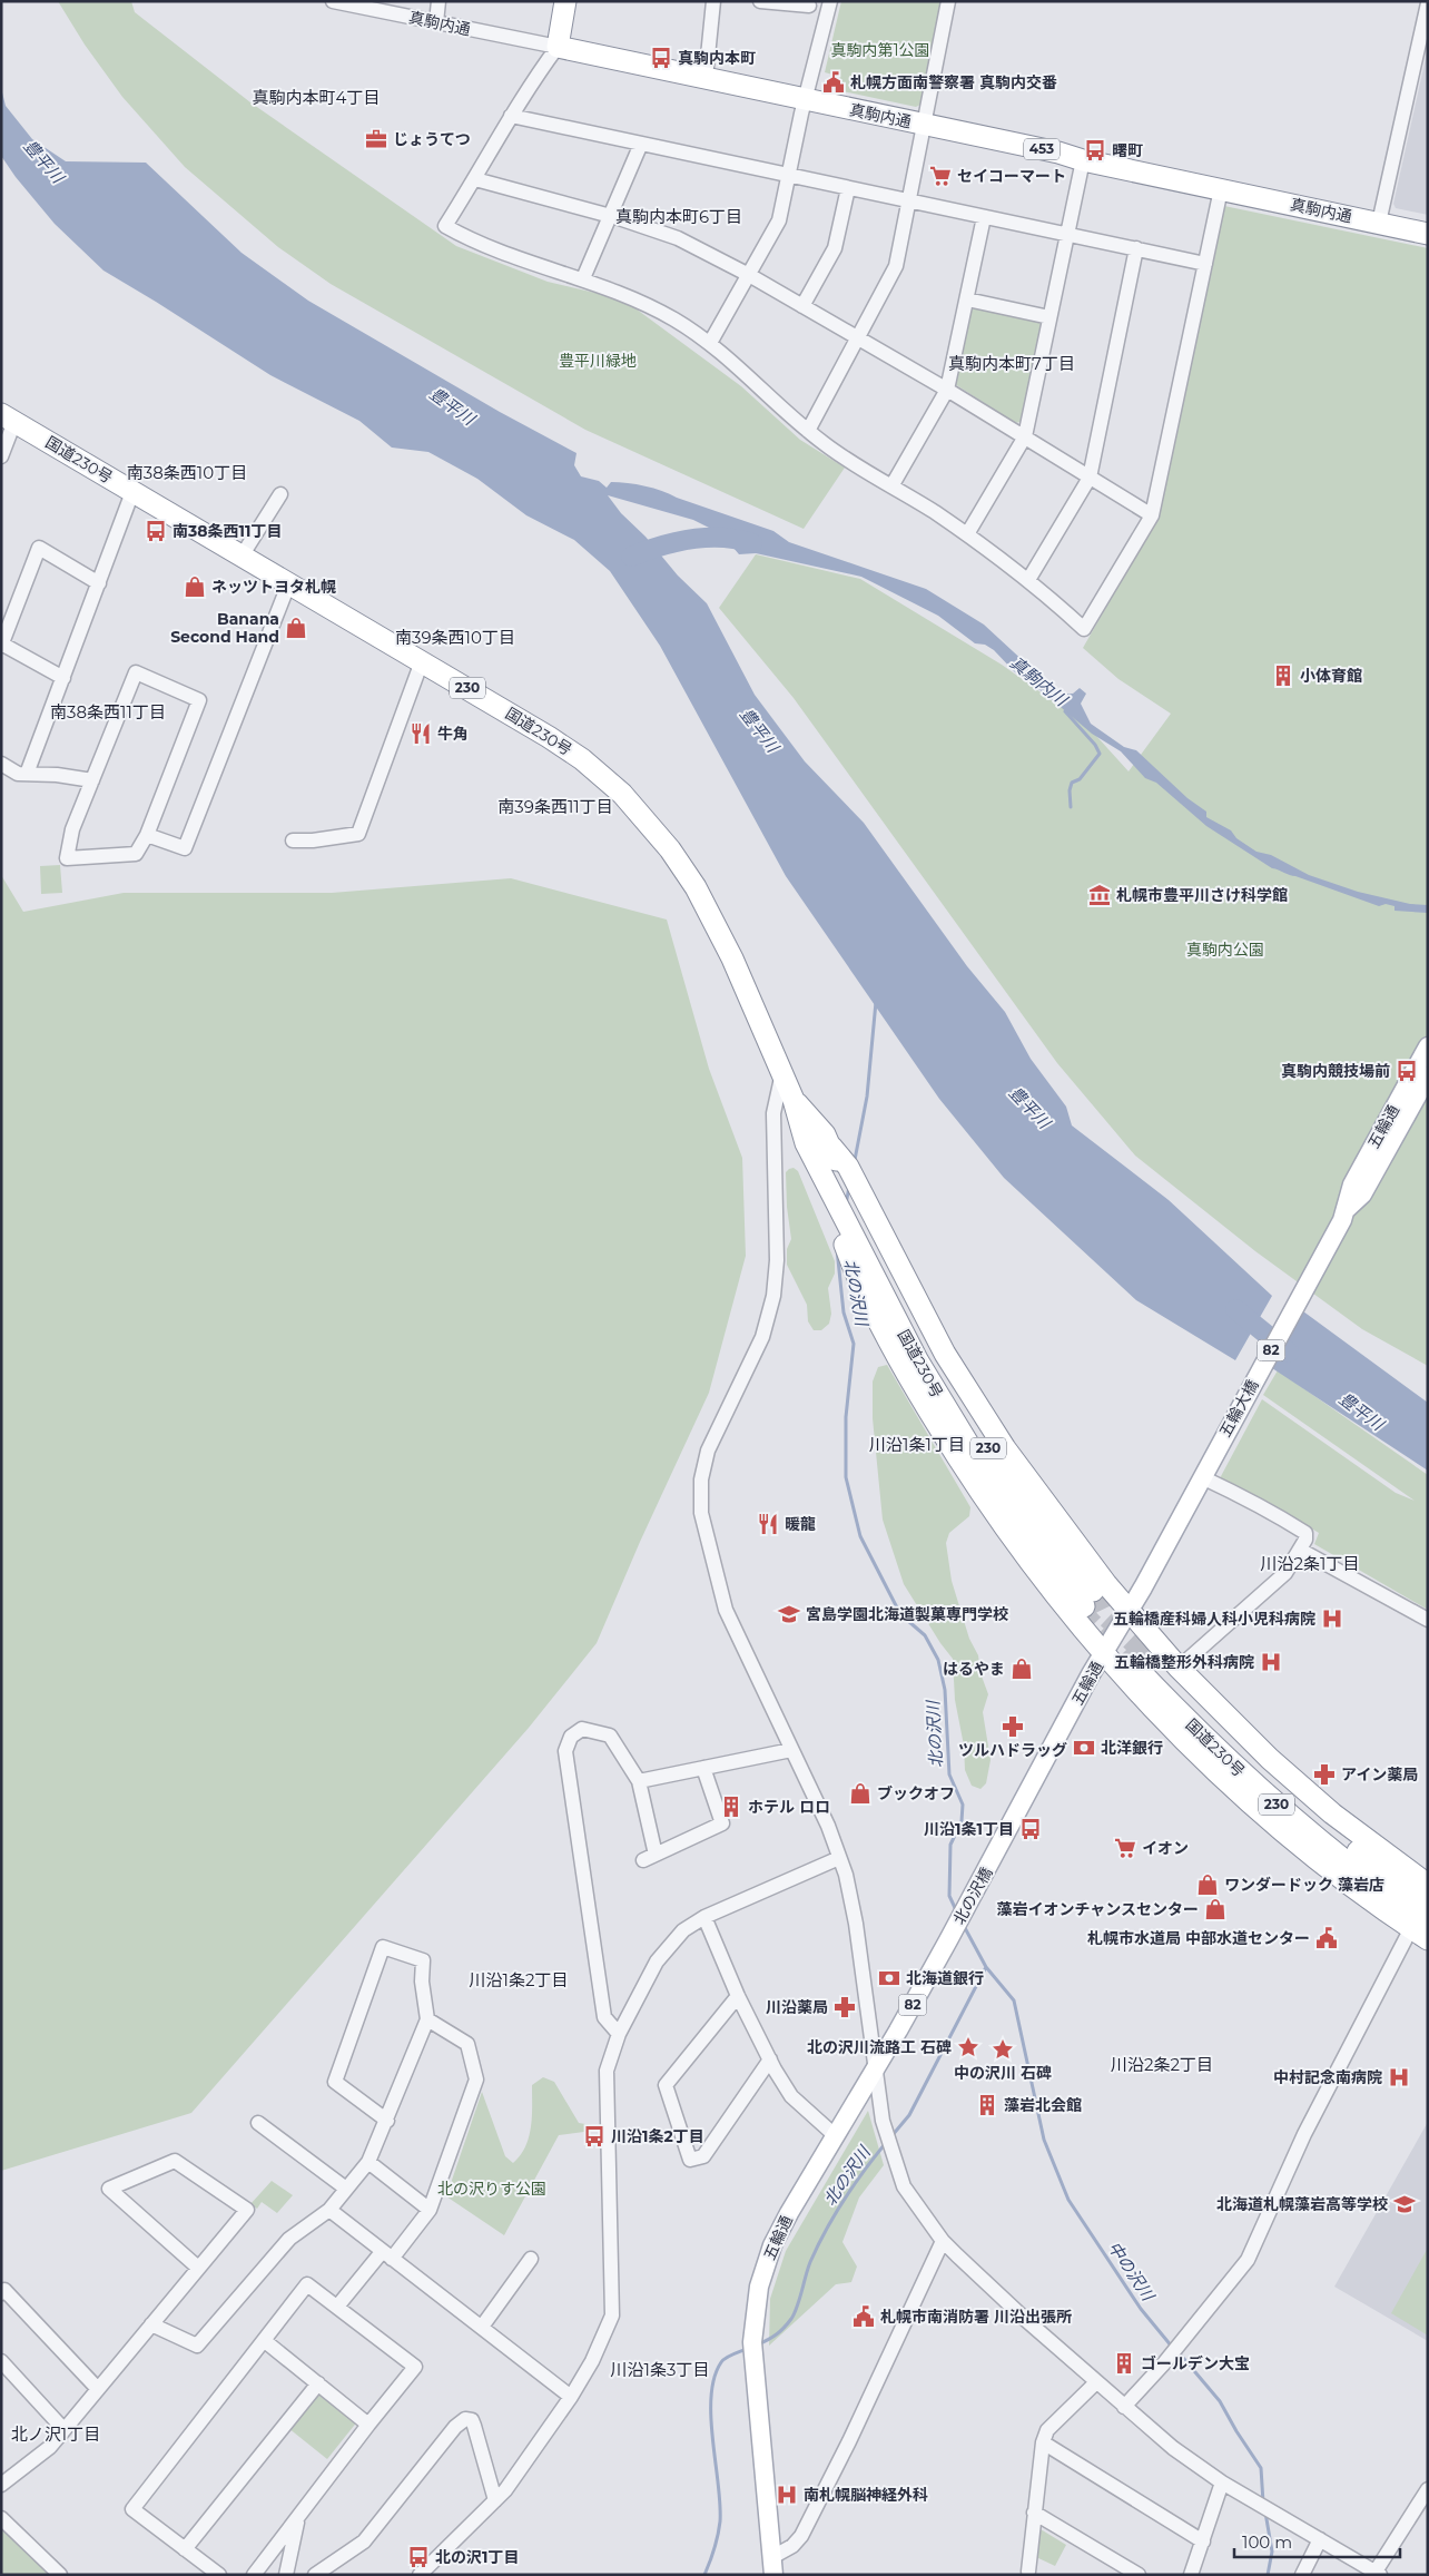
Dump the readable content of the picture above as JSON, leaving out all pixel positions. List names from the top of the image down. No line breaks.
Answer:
{"streets":{"highway":["真駒内通","453","国道230号","230"],"main road":["五輪通","82","五輪大橋","北の沢橋"]},"crossings":[["国道230号","230"],["230","五輪通"],["五輪通","五輪大橋"],["五輪通","北の沢橋"]],"districts":["真駒内本町4丁目","真駒内本町6丁目","真駒内本町7丁目","南38条西10丁目","南39条西10丁目","南38条西11丁目","南39条西11丁目","川沿1条1丁目","川沿2条1丁目","川沿1条2丁目","川沿2条2丁目","川沿1条3丁目","北ノ沢1丁目"],"water":["豊平川","真駒内川","北の沢川","中の沢川"],"parks":["真駒内第1公園","豊平川緑地","真駒内公園","北の沢りす公園"],"places":{"bus stop":["真駒内本町","曙町","南38条西11丁目","真駒内競技場前","川沿1条1丁目","川沿1条2丁目","北の沢1丁目"],"public building":["札幌方面南警察署 真駒内交番","札幌市水道局 中部水道センター","札幌市南消防署 川沿出張所"],"office":["じょうてつ"],"supermarket":["セイコーマート","イオン"],"shop":["ネッツトヨタ札幌","Banana Second Hand","はるやま","ブックオフ","ワンダードック 藻岩店","藻岩イオンチャンスセンター"],"building":["小体育館","ホテル ロロ","藻岩北会館","ゴールデン大宝"],"restaurant":["牛角","暖龍"],"museum":["札幌市豊平川さけ科学館"],"school or university":["宮島学園北海道製菓専門学校","北海道札幌藻岩高等学校"],"hospital":["五輪橋産科婦人科小児科病院","五輪橋整形外科病院","中村記念南病院","南札幌脳神経外科"],"pharmacy":["ツルハドラッグ","アイン薬局","川沿薬局"],"bank":["北洋銀行","北海道銀行"],"place":["北の沢川流路工 石碑","中の沢川 石碑"]},"scale_bar":"100 m"}
